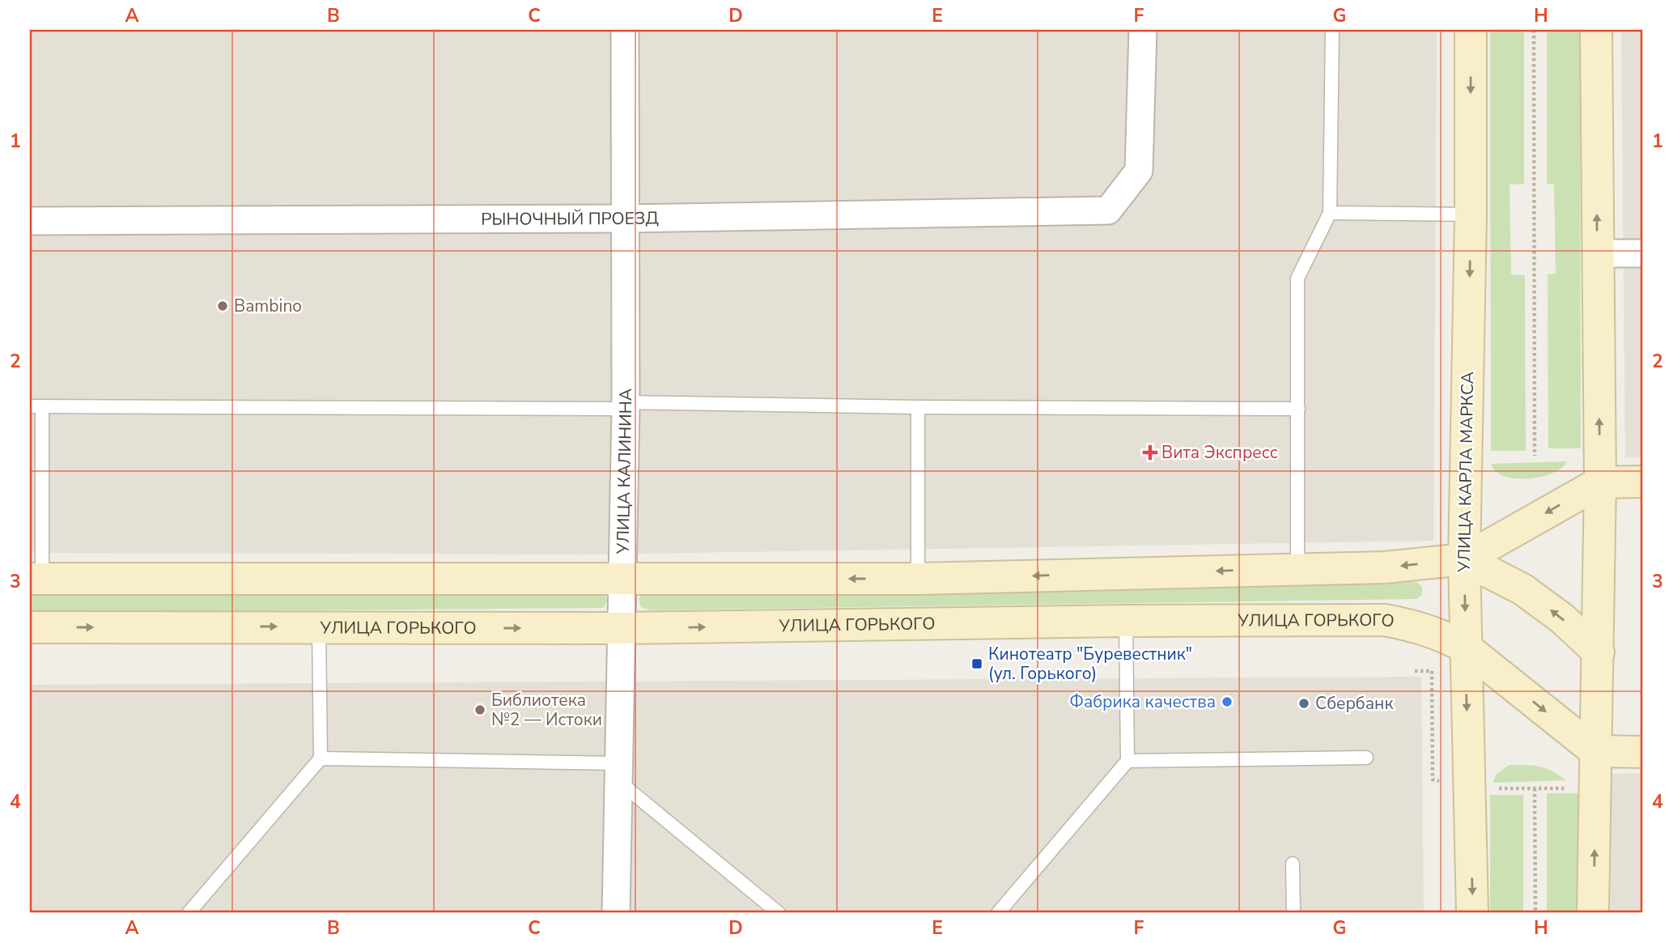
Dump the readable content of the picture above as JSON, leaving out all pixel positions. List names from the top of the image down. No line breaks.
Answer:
{"streets":{"main road":["УЛИЦА КАРЛА МАРКСА","УЛИЦА ГОРЬКОГО"],"street":["РЫНОЧНЫЙ ПРОЕЗД","УЛИЦА КАЛИНИНА"]},"crossings":[["РЫНОЧНЫЙ ПРОЕЗД","УЛИЦА КАЛИНИНА"],["УЛИЦА КАЛИНИНА","УЛИЦА ГОРЬКОГО"],["УЛИЦА КАРЛА МАРКСА","УЛИЦА ГОРЬКОГО"]],"places":{"other":["Bambino","Фабрика качества","Сбербанк","Библиотека №2 — Истоки"],"health":["Вита Экспресс"],"transit":["Кинотеатр \"Буревестник\" (ул. Горького)"]},"grid":{"columns":["A","B","C","D","E","F","G","H"],"rows":["1","2","3","4"]}}
